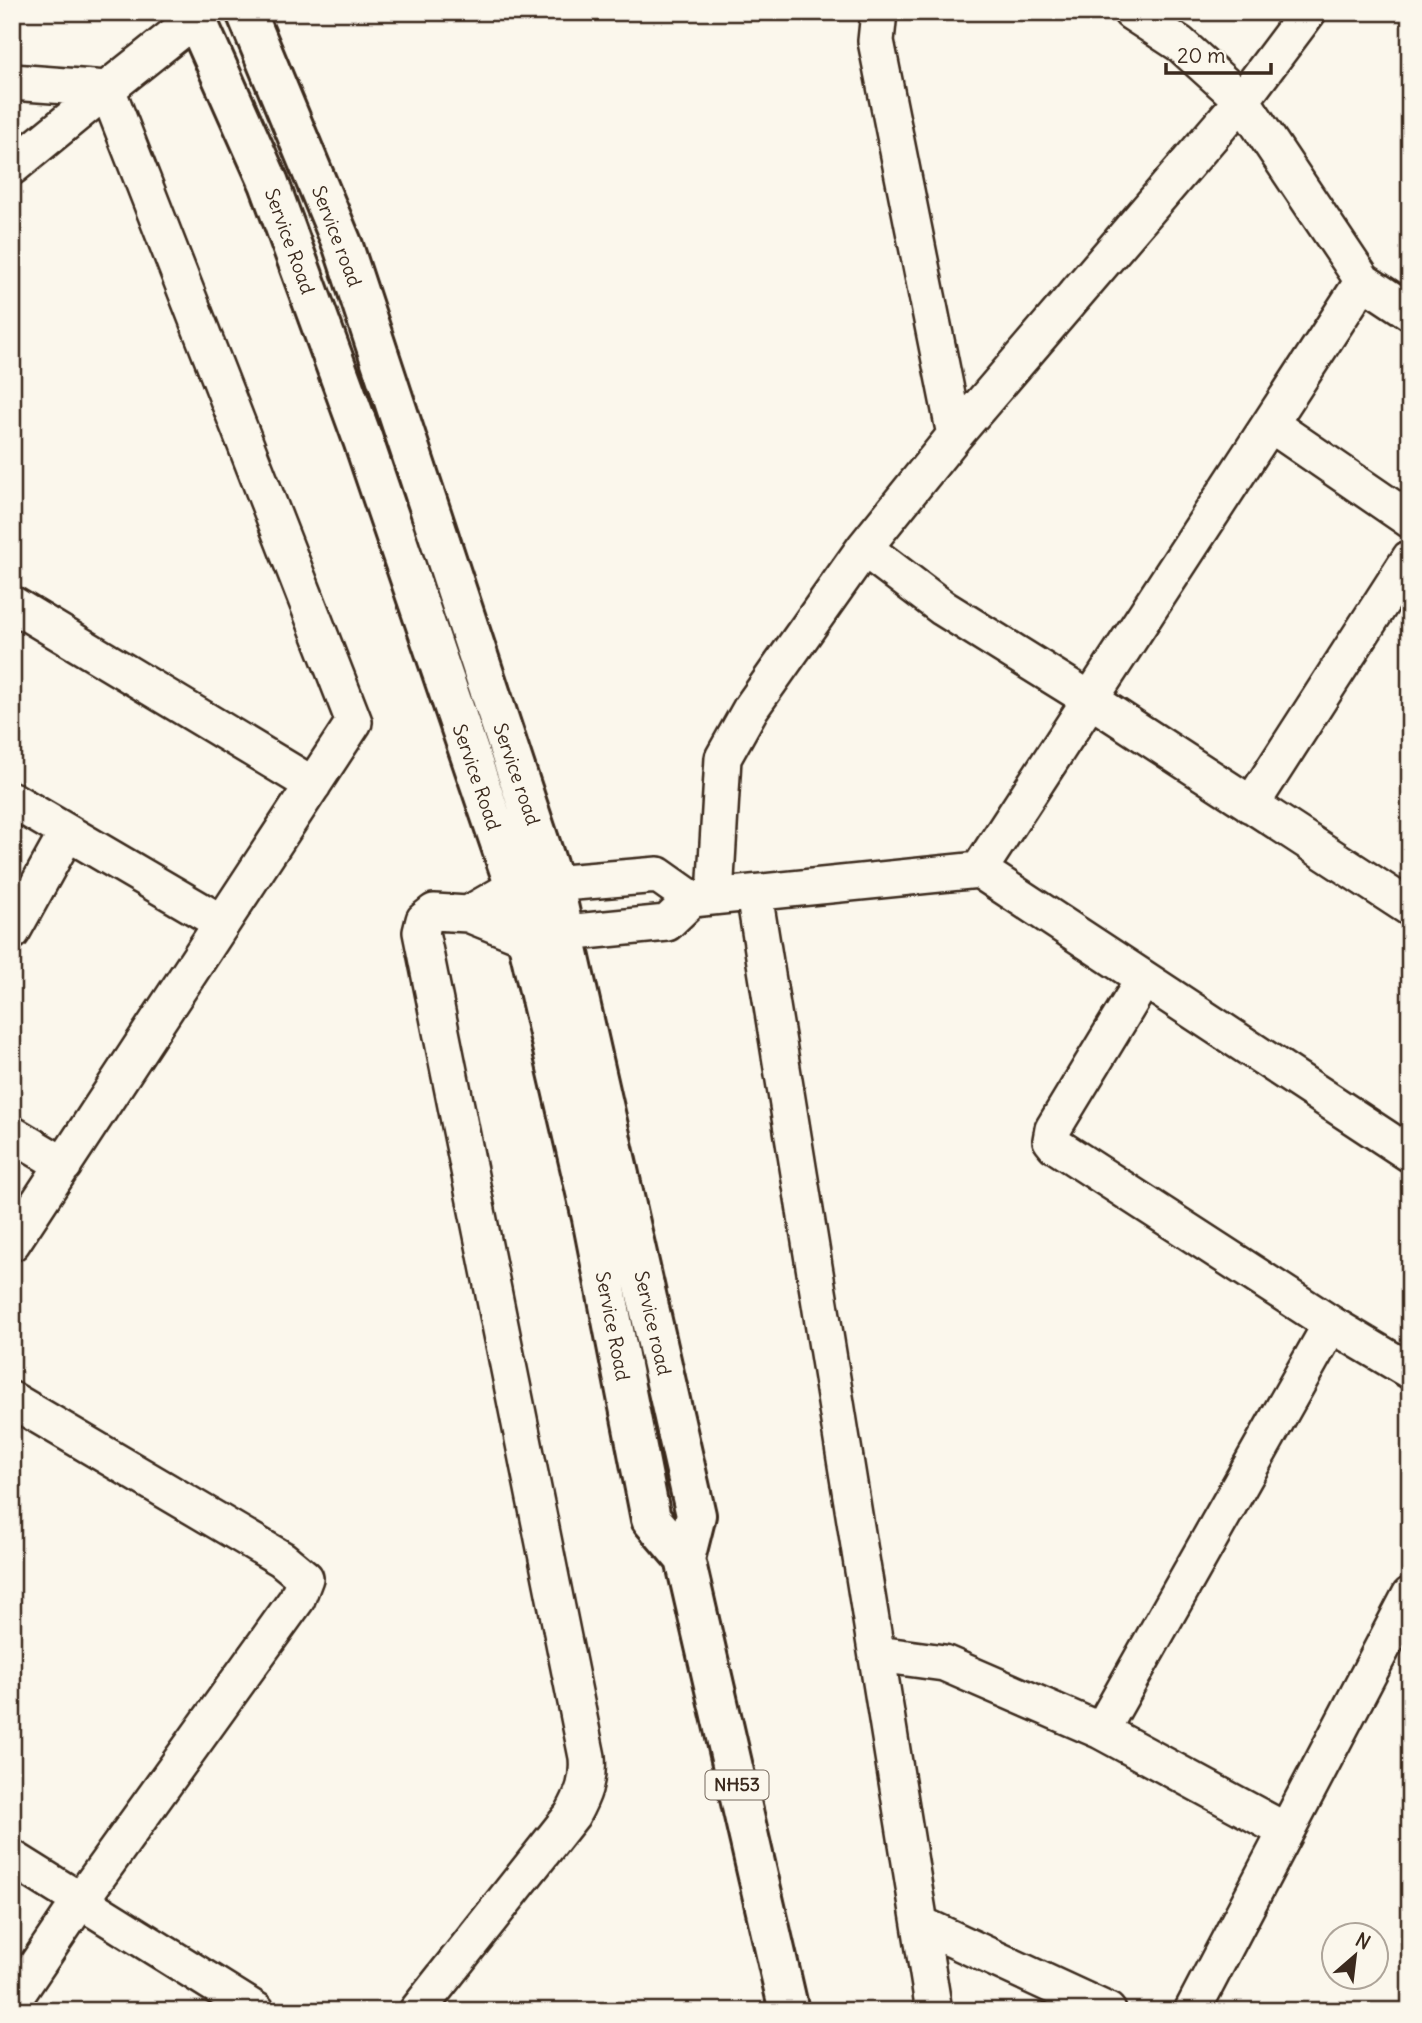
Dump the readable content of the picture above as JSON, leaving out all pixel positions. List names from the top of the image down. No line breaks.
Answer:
{"streets":{"highway":["Service road","Service Road","NH53"]},"crossings":[["Service road","Service Road"],["Service road","NH53"],["Service Road","NH53"]],"scale_bar":"20 m","north":"top right"}
